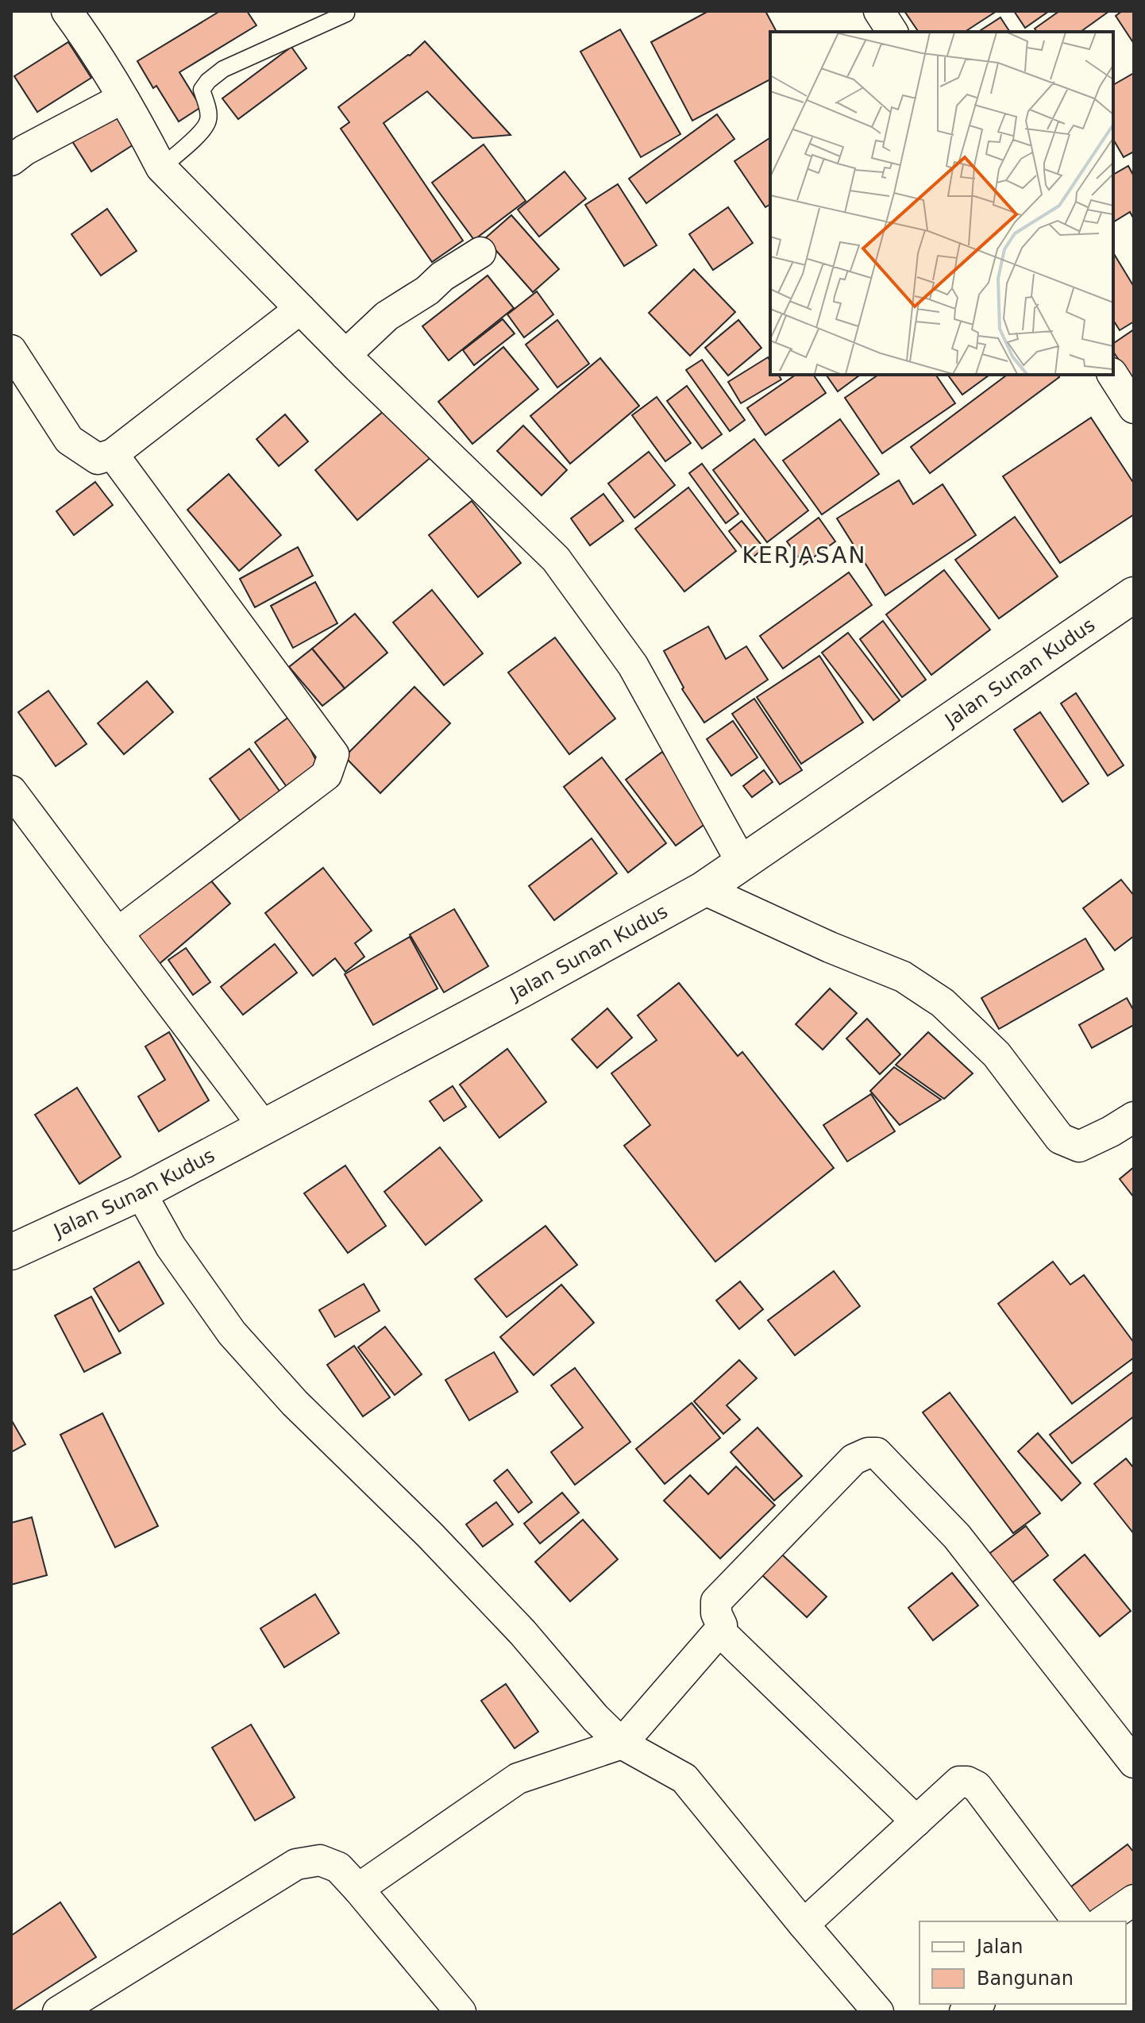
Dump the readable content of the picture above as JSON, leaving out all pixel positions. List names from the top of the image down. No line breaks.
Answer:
{"streets":{"main road":["Jalan Sunan Kudus"]},"districts":["KERJASAN"],"legend":["Jalan","Bangunan"]}
